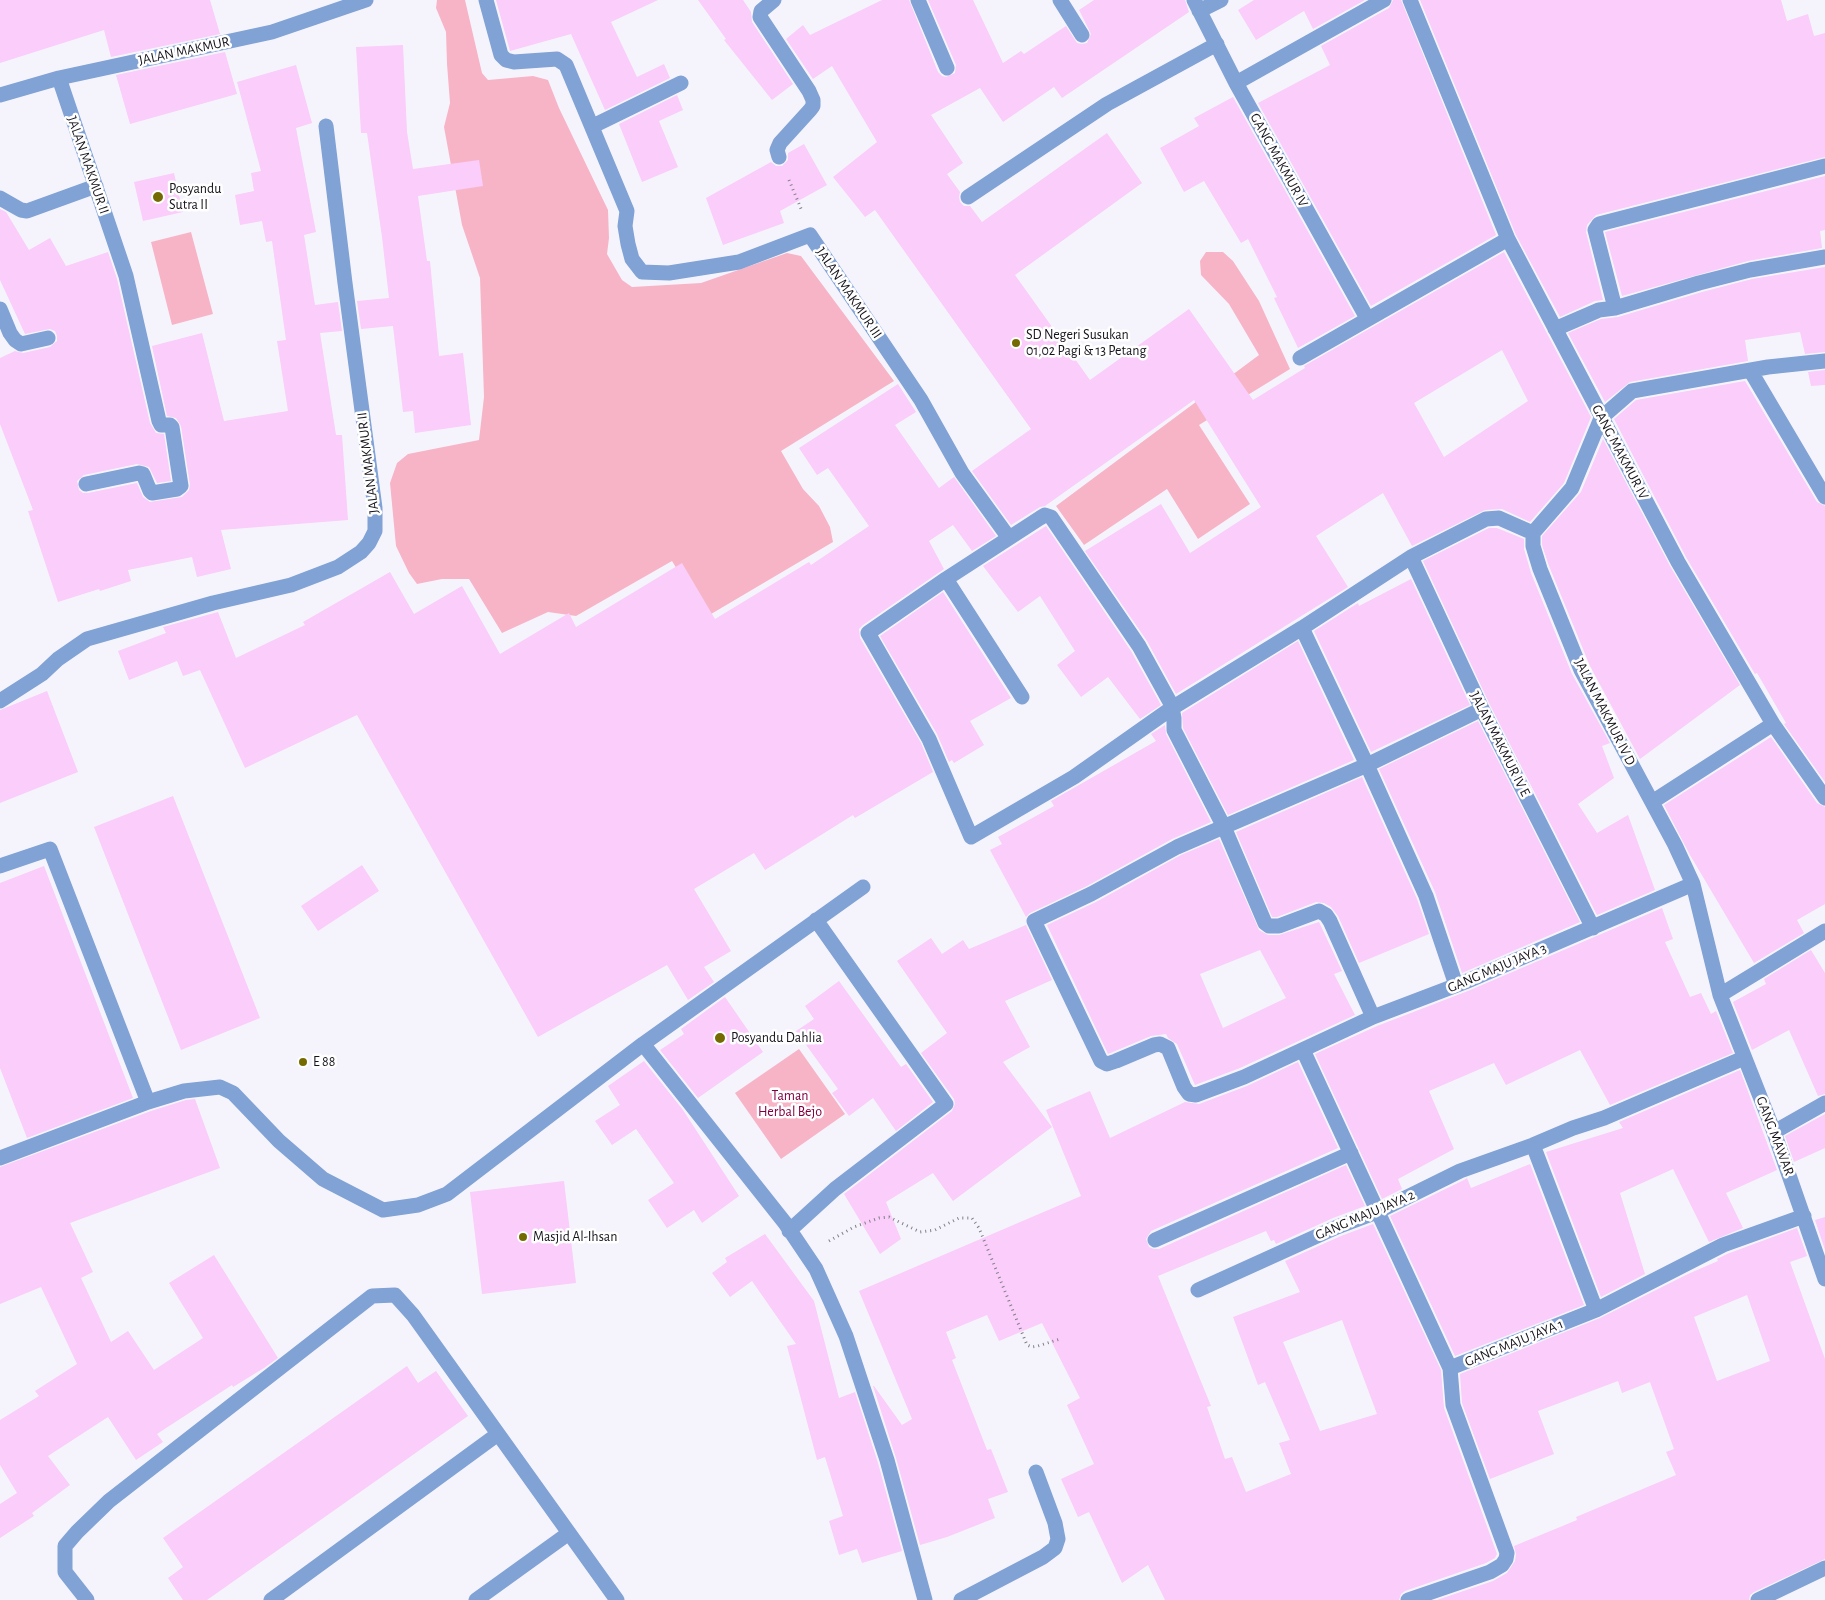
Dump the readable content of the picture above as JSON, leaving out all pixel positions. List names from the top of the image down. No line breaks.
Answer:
{"streets":{"street":["JALAN MAKMUR","GANG MAKMUR IV","JALAN MAKMUR II","JALAN MAKMUR III","JALAN MAKMUR IV D","JALAN MAKMUR IV E","GANG MAJU JAYA 3","GANG MAWAR","GANG MAJU JAYA 2","GANG MAJU JAYA 1"]},"crossings":[["JALAN MAKMUR","JALAN MAKMUR II"],["JALAN MAKMUR IV D","GANG MAJU JAYA 3"],["JALAN MAKMUR IV E","GANG MAJU JAYA 3"],["GANG MAWAR","GANG MAJU JAYA 2"],["GANG MAWAR","GANG MAJU JAYA 1"]],"parks":["Taman Herbal Bejo"],"places":["Posyandu Sutra II","SD Negeri Susukan 01,02 Pagi & 13 Petang","Posyandu Dahlia","E 88","Masjid Al-Ihsan"]}
